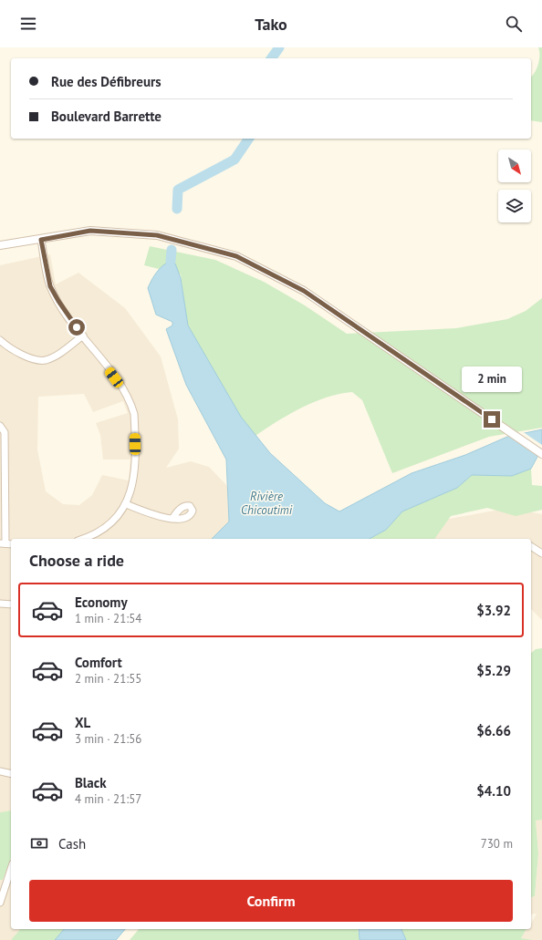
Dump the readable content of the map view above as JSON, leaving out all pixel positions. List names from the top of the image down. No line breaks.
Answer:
{"water":["Rivière Chicoutimi"],"north":"bottom right","page":{"header":"Tako","banner":["Rue des Défibreurs","Boulevard Barrette"],"bubble":"2 min","heading":"Choose a ride","list":[{"name":"Economy","note":"1 min · 21:54","value":"$3.92"},{"name":"Comfort","note":"2 min · 21:55","value":"$5.29"},{"name":"XL","note":"3 min · 21:56","value":"$6.66"},{"name":"Black","note":"4 min · 21:57","value":"$4.10"}],"pay":["Cash","730 m"],"buttons":"Confirm"}}
